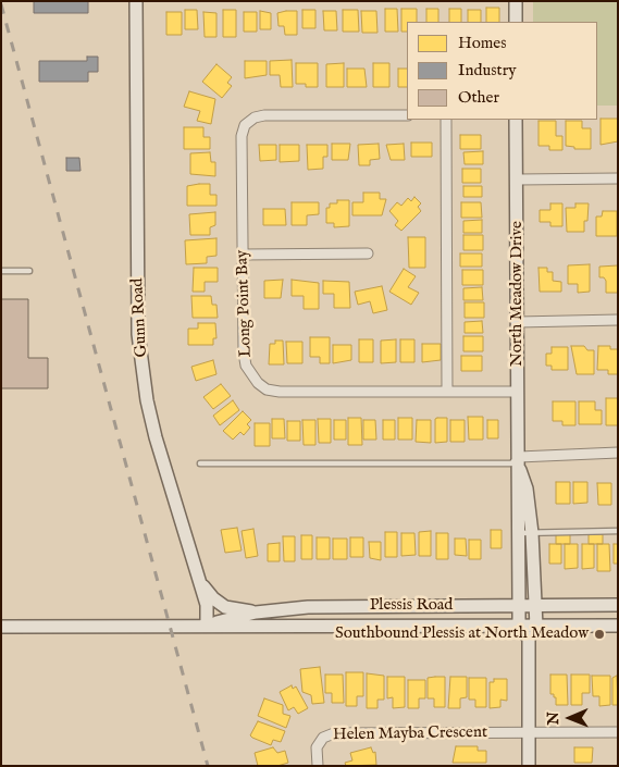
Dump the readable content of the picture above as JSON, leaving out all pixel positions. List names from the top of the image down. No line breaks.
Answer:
{"streets":{"street":["North Meadow Drive","Long Point Bay","Gunn Road","Plessis Road","Helen Mayba Crescent"]},"crossings":[["North Meadow Drive","Long Point Bay"],["North Meadow Drive","Plessis Road"],["Gunn Road","Plessis Road"]],"places":["Southbound Plessis at North Meadow"],"legend":["Homes","Industry","Other"],"north":"left"}
